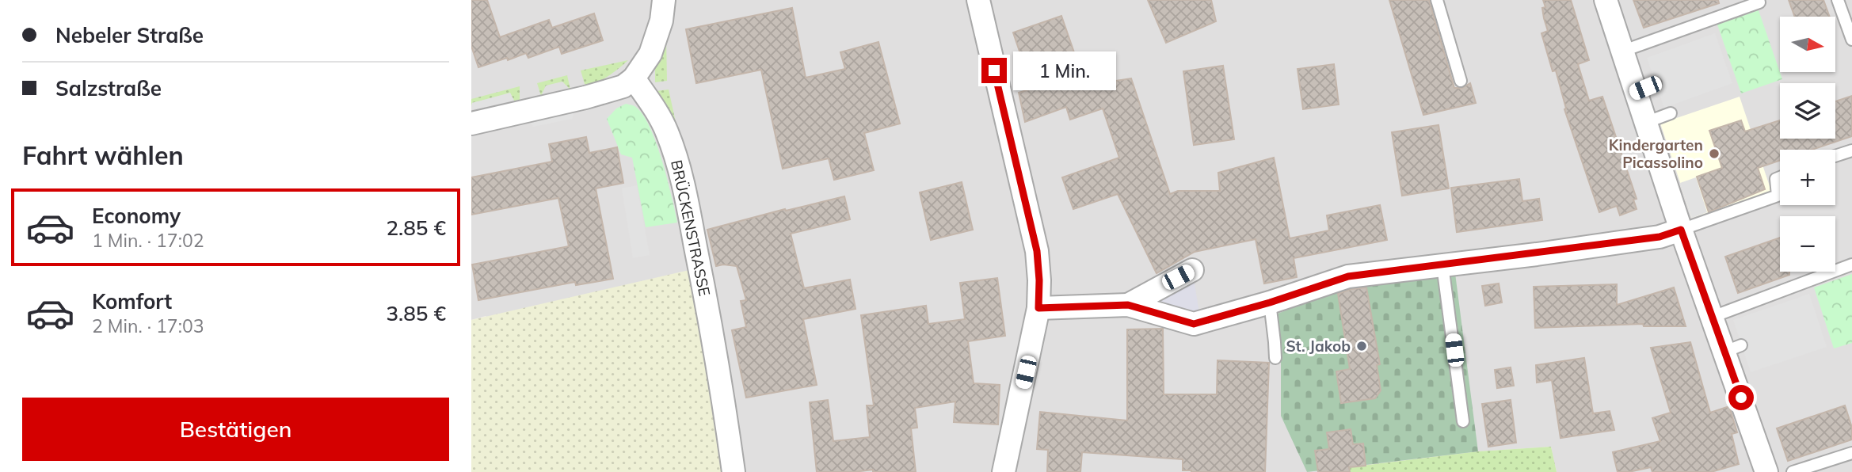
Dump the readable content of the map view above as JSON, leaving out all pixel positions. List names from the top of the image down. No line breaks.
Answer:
{"streets":{"street":["BRÜCKENSTRASSE"]},"places":["Kindergarten Picassolino","St. Jakob"],"north":"right","page":{"banner":["Nebeler Straße","Salzstraße"],"map_buttons":["+","−"],"bubble":"1 Min.","heading":"Fahrt wählen","list":[{"name":"Economy","note":"1 Min. · 17:02","value":"2.85 €"},{"name":"Komfort","note":"2 Min. · 17:03","value":"3.85 €"}],"buttons":"Bestätigen"}}
